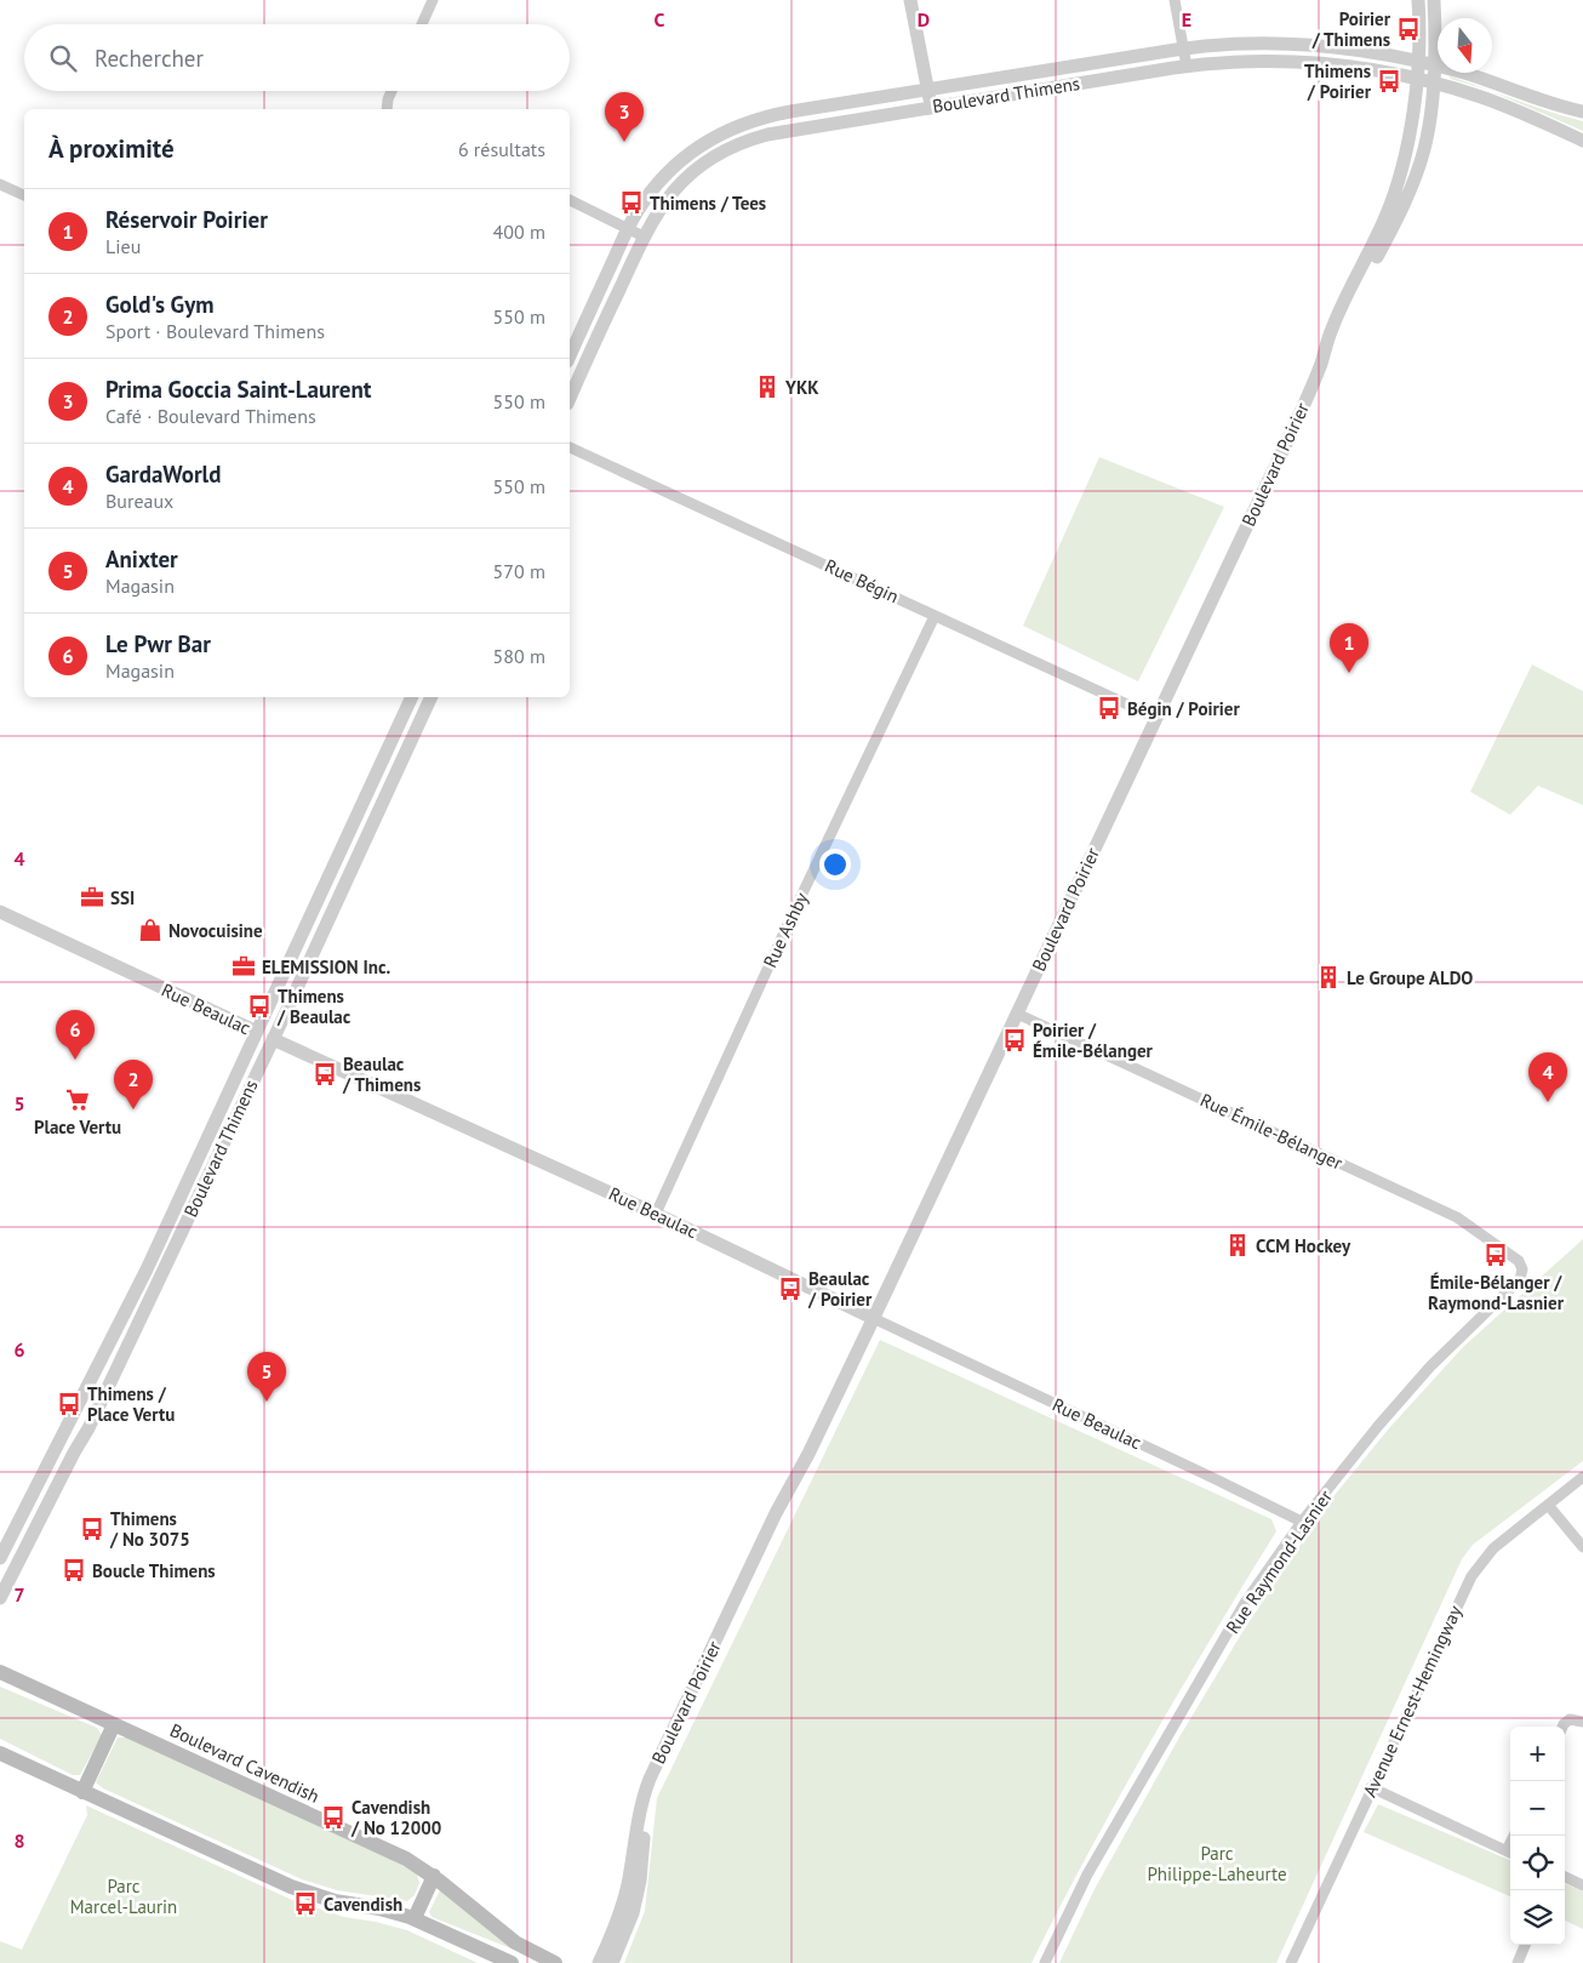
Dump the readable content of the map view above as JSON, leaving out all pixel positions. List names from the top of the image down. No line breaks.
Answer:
{"streets":{"main road":["Boulevard Cavendish"],"street":["Boulevard Thimens","Boulevard Poirier","Rue Bégin","Rue Ashby","Rue Beaulac","Rue Émile-Bélanger","Rue Raymond-Lasnier","Avenue Ernest-Hemingway"]},"crossings":[["Boulevard Thimens","Boulevard Poirier"],["Boulevard Thimens","Rue Beaulac"],["Boulevard Poirier","Rue Bégin"],["Boulevard Poirier","Rue Beaulac"],["Boulevard Poirier","Rue Émile-Bélanger"],["Rue Bégin","Rue Ashby"],["Rue Ashby","Rue Beaulac"],["Rue Beaulac","Rue Raymond-Lasnier"],["Rue Émile-Bélanger","Rue Raymond-Lasnier"]],"parks":["Parc Philippe-Laheurte","Parc Marcel-Laurin"],"places":{"bus stop":["Poirier / Thimens","Thimens / Poirier","Thimens / Tees","Bégin / Poirier","Thimens / Beaulac","Poirier / Émile-Bélanger","Beaulac / Thimens","Émile-Bélanger / Raymond-Lasnier","Beaulac / Poirier","Thimens / Place Vertu","Thimens / No 3075","Boucle Thimens","Cavendish / No 12000","Cavendish"],"building":["YKK","Le Groupe ALDO","CCM Hockey"],"office":["SSI","ELEMISSION Inc."],"shop":["Novocuisine"],"supermarket":["Place Vertu"]},"north":"bottom","page":{"search":"Rechercher","pins":["3","1","6","4","2","5"],"heading":["À proximité","6 résultats"],"list":[{"mark":"1","name":"Réservoir Poirier","note":"Lieu","value":"400 m"},{"mark":"2","name":"Gold's Gym","note":"Sport · Boulevard Thimens","value":"550 m"},{"mark":"3","name":"Prima Goccia Saint-Laurent","note":"Café · Boulevard Thimens","value":"550 m"},{"mark":"4","name":"GardaWorld","note":"Bureaux","value":"550 m"},{"mark":"5","name":"Anixter","note":"Magasin","value":"570 m"},{"mark":"6","name":"Le Pwr Bar","note":"Magasin","value":"580 m"}],"map_buttons":["+","−"]},"grid":{"columns":["C","D","E"],"rows":["4","5","6","7","8"]}}
